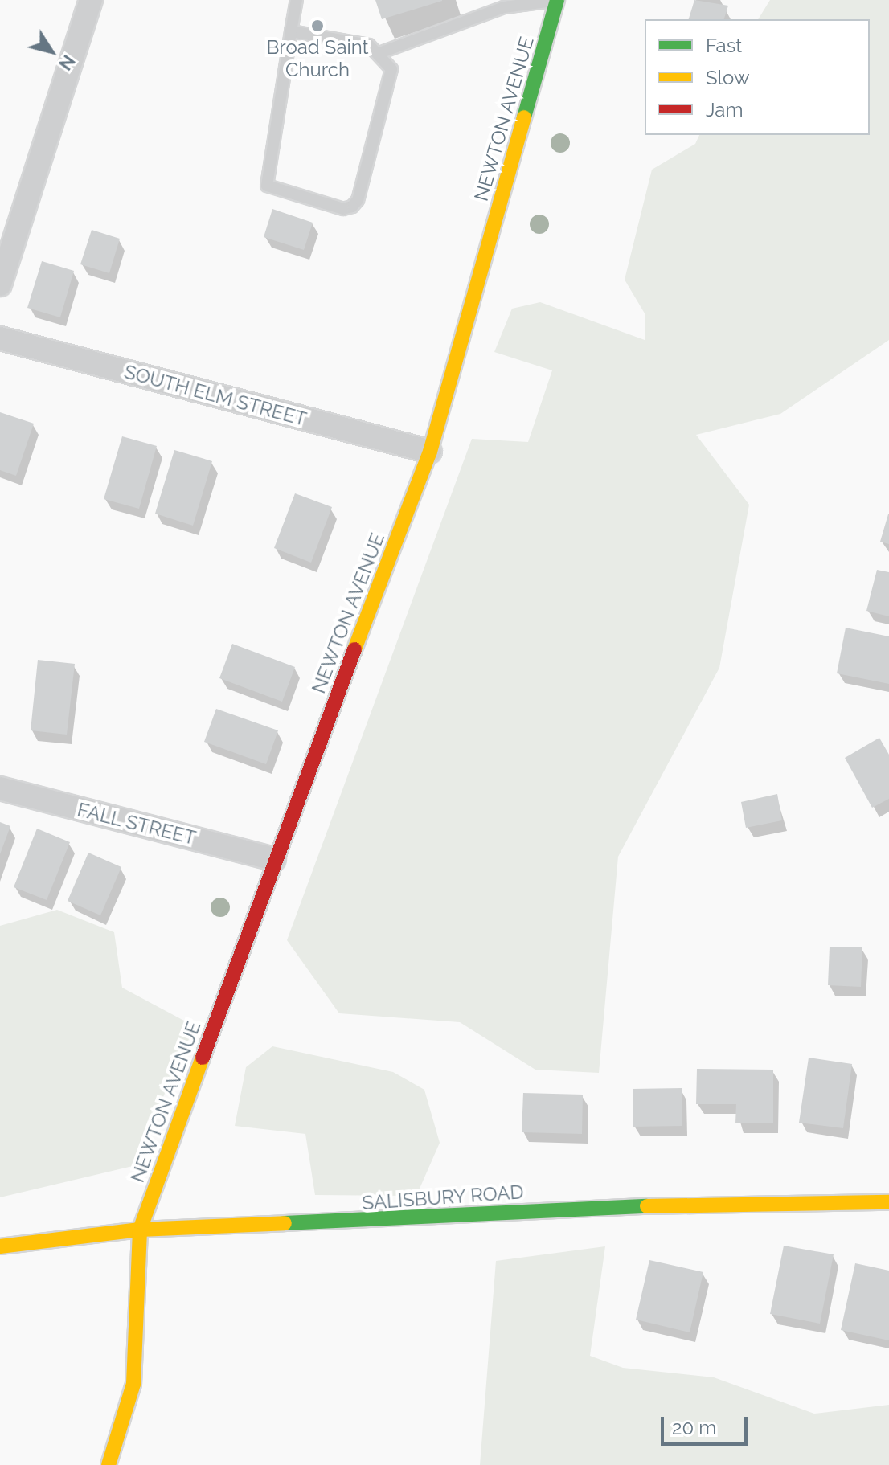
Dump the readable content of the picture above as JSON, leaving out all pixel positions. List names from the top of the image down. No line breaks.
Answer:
{"streets":{"street":["NEWTON AVENUE","SOUTH ELM STREET","FALL STREET","SALISBURY ROAD"]},"crossings":[["NEWTON AVENUE","SOUTH ELM STREET"],["NEWTON AVENUE","FALL STREET"],["NEWTON AVENUE","SALISBURY ROAD"]],"places":["Broad Saint Church"],"legend":["Fast","Slow","Jam"],"scale_bar":"20 m","north":"bottom right"}
